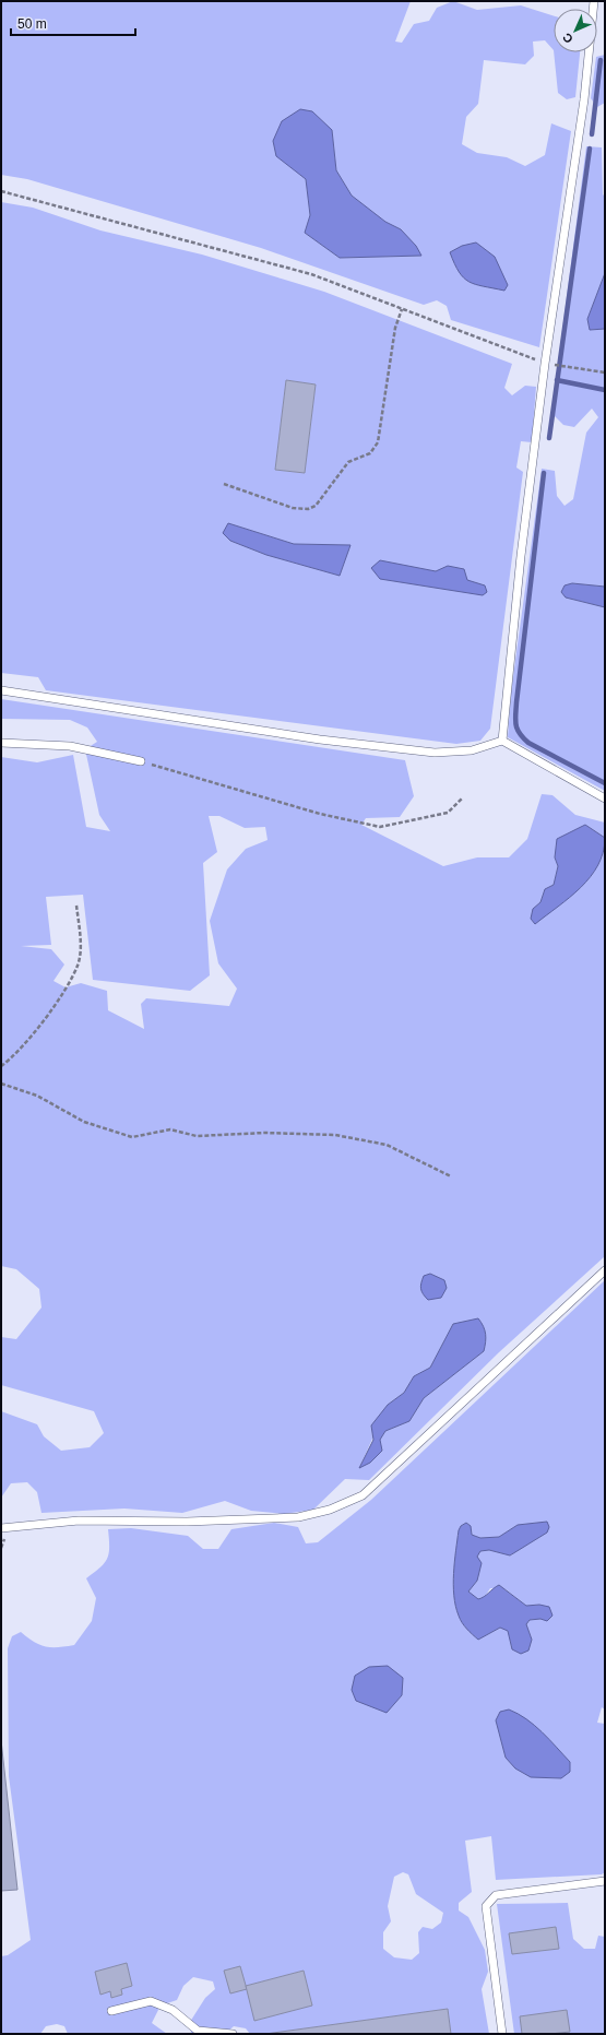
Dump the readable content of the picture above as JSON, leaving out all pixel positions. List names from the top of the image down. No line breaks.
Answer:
{"scale_bar":"50 m","north":"bottom left"}
